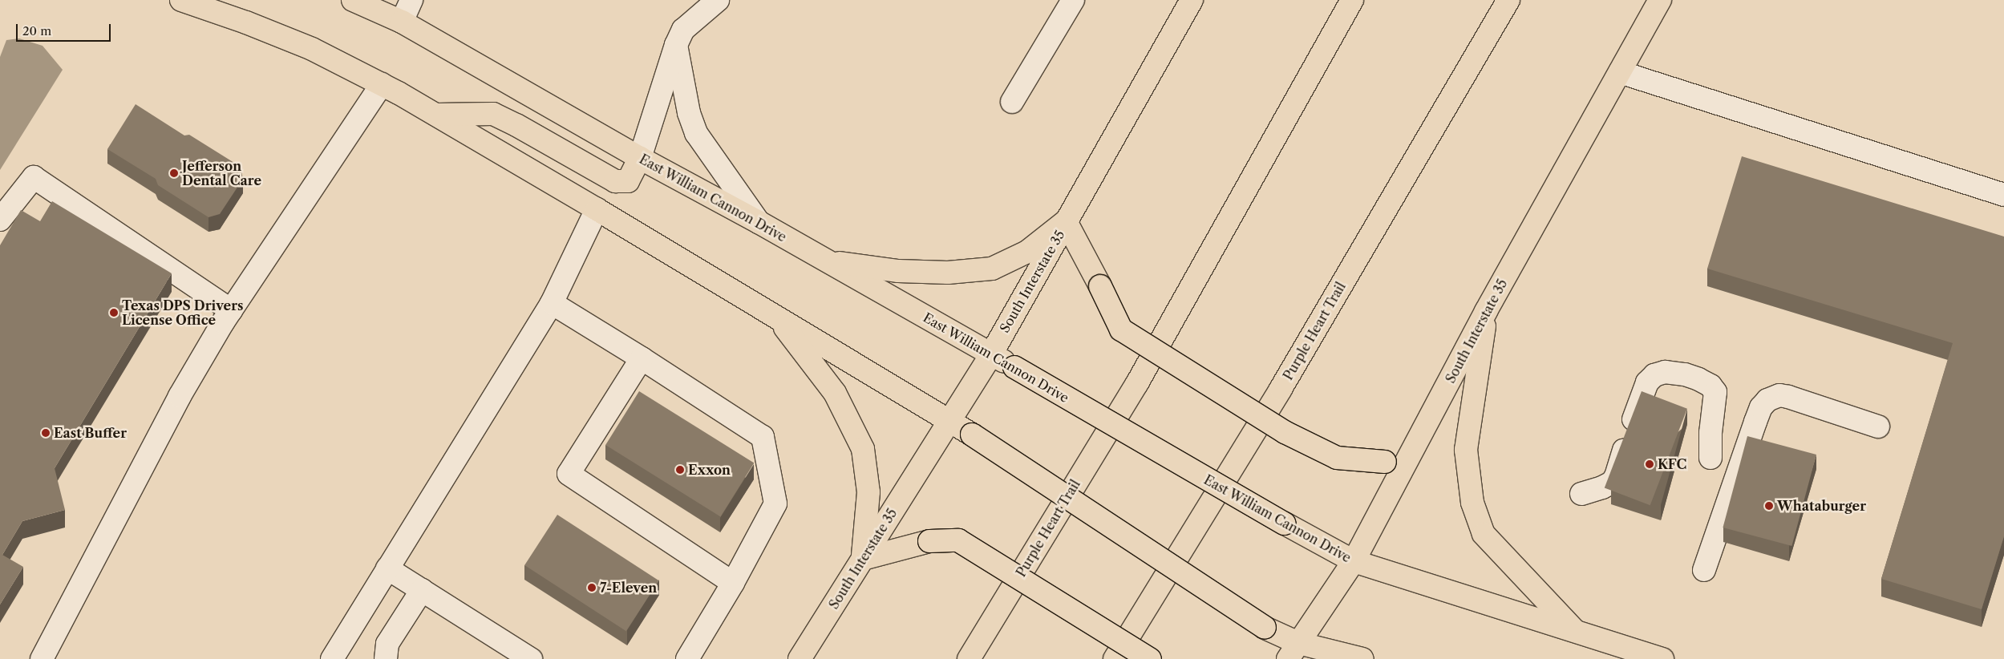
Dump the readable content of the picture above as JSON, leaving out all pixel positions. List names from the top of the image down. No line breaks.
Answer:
{"streets":{"main road":["East William Cannon Drive","South Interstate 35","Purple Heart Trail"]},"crossings":[["East William Cannon Drive","South Interstate 35"]],"places":["Jefferson Dental Care","Texas DPS Drivers License Office","East Buffer","KFC","Exxon","Whataburger","7-Eleven"],"scale_bar":"20 m"}
